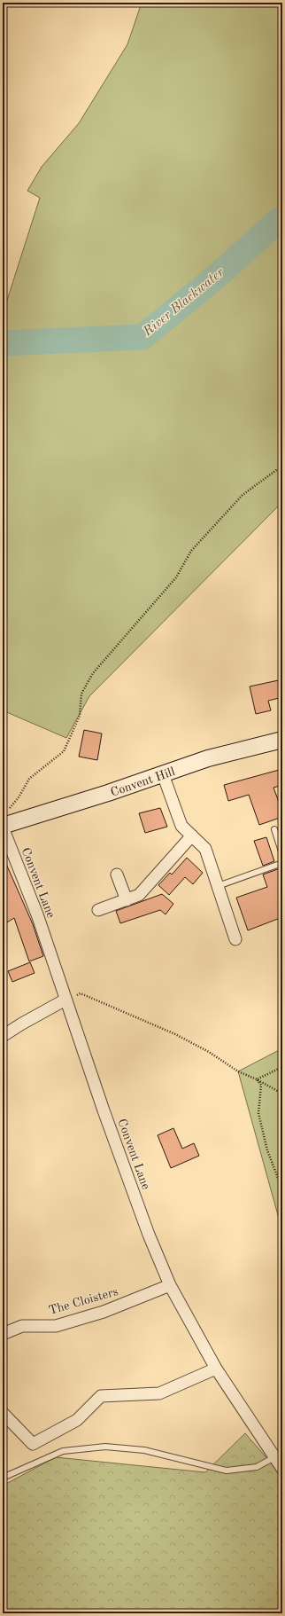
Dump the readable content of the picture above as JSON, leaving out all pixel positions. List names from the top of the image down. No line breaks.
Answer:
{"streets":{"main road":["Convent Hill"],"street":["Convent Lane","The Cloisters"]},"crossings":[["Convent Hill","Convent Lane"],["Convent Lane","The Cloisters"]],"water":["River Blackwater"]}
